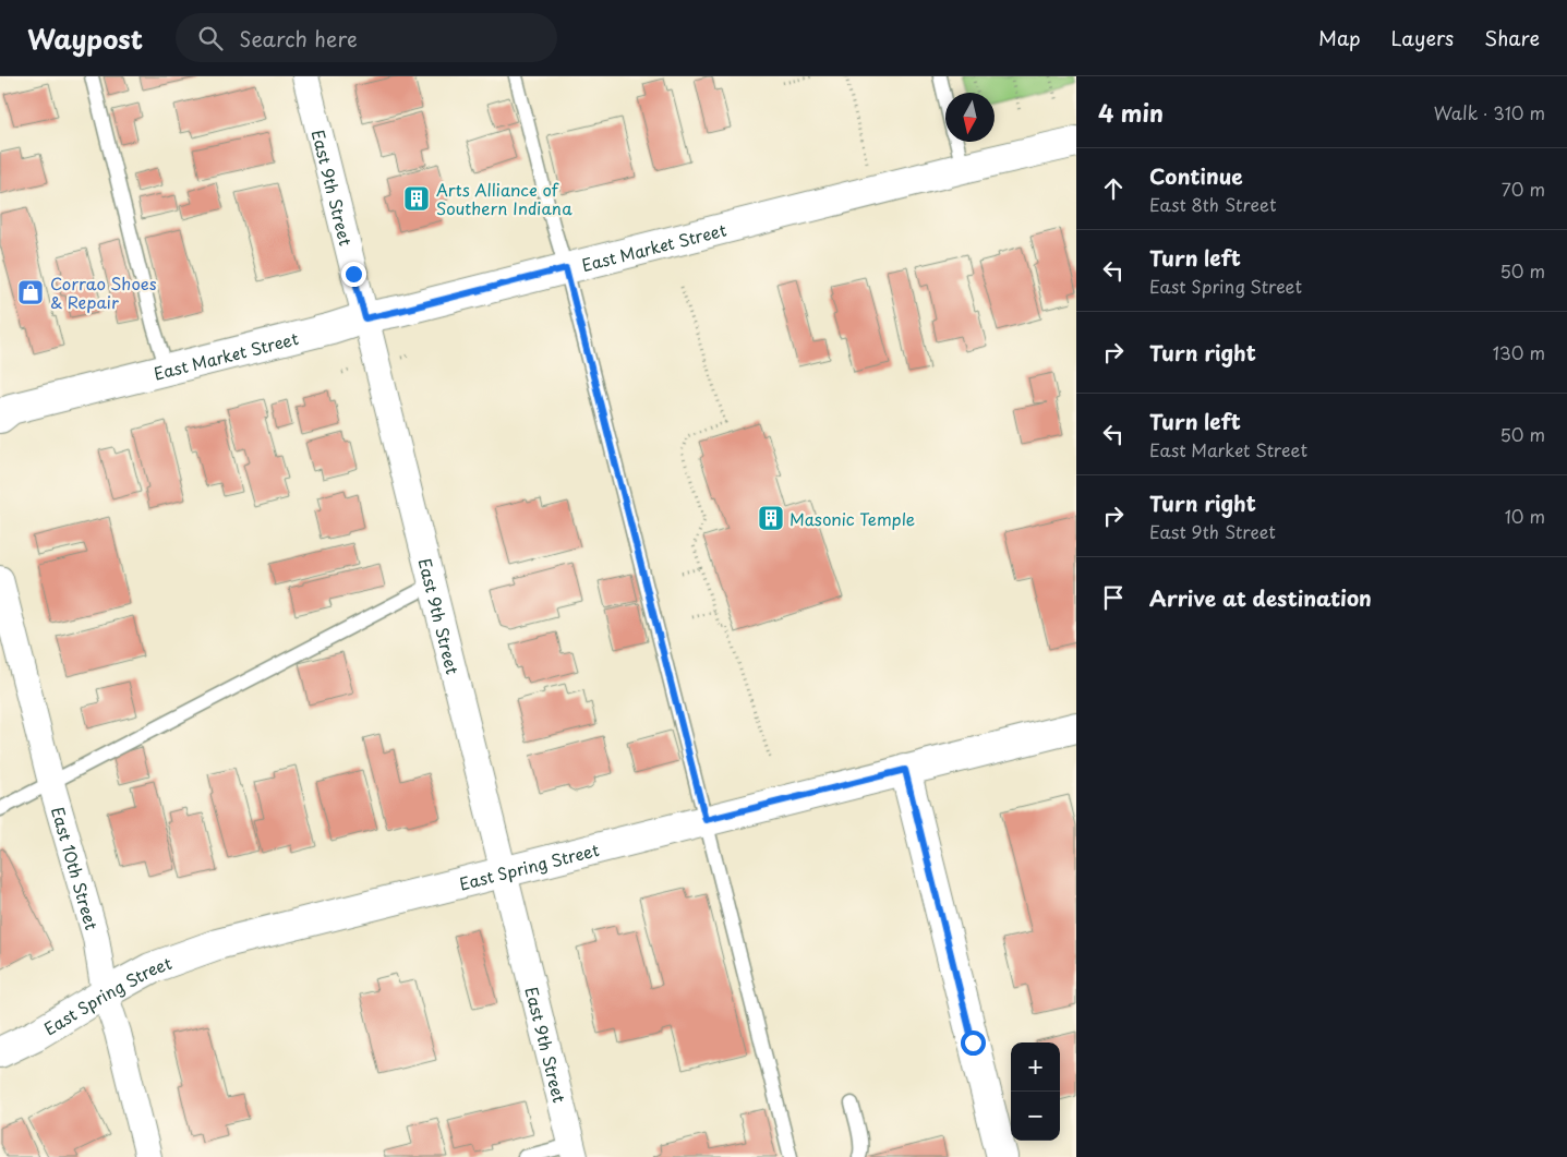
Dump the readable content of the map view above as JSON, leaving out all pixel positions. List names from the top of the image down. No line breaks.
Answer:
{"streets":{"street":["East 9th Street","East Market Street","East Spring Street","East 10th Street"]},"crossings":[["East 9th Street","East Market Street"],["East 9th Street","East Spring Street"],["East Spring Street","East 10th Street"]],"places":{"building":["Arts Alliance of Southern Indiana","Masonic Temple"],"shop":["Corrao Shoes & Repair"]},"north":"bottom","page":{"header":"Waypost","search":"Search here","nav":["Map","Layers","Share"],"heading":["4 min","Walk · 310 m"],"list":[["Continue","East 8th Street","70 m"],["Turn left","East Spring Street","50 m"],["Turn right","130 m"],["Turn left","East Market Street","50 m"],["Turn right","East 9th Street","10 m"],"Arrive at destination"],"map_buttons":["+","−"]}}
